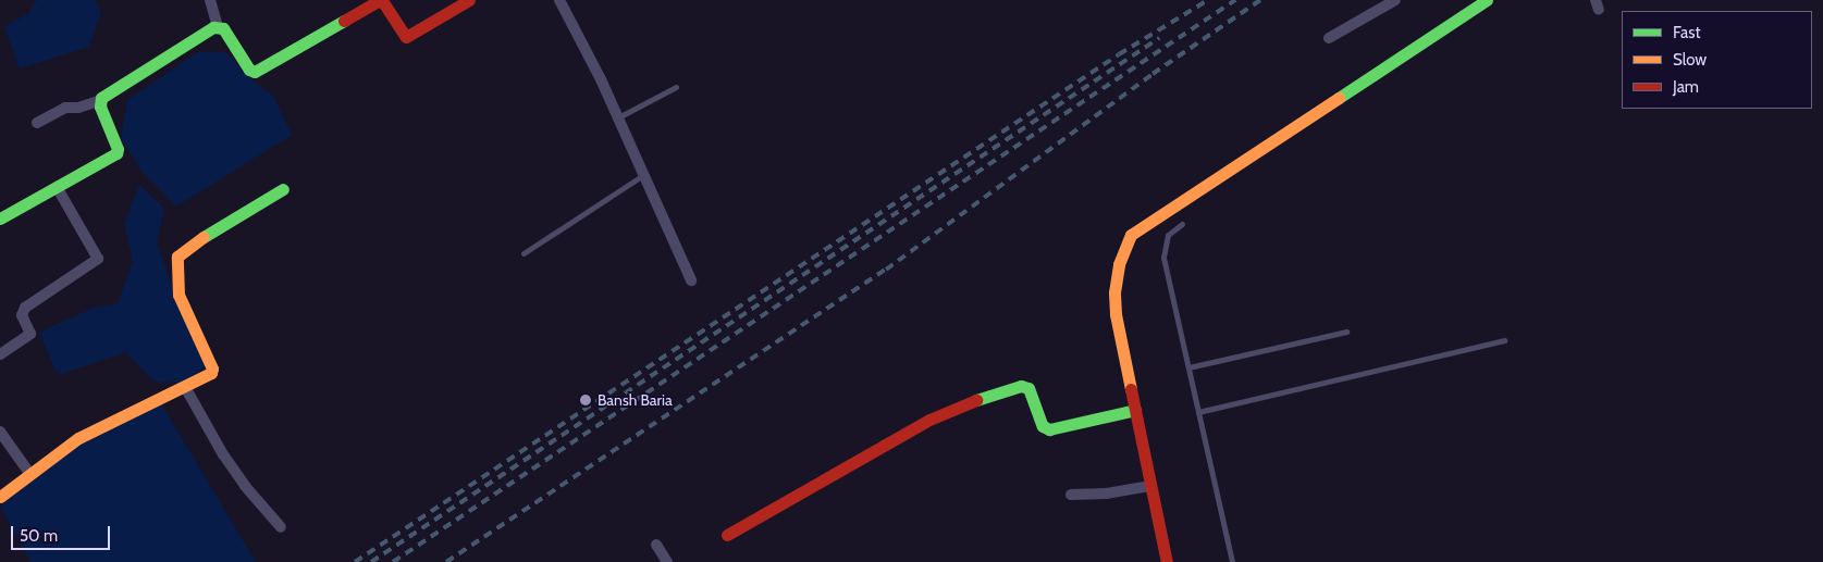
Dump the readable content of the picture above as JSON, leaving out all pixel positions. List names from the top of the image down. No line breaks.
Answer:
{"places":["Bansh Baria"],"legend":["Fast","Slow","Jam"],"scale_bar":"50 m"}
